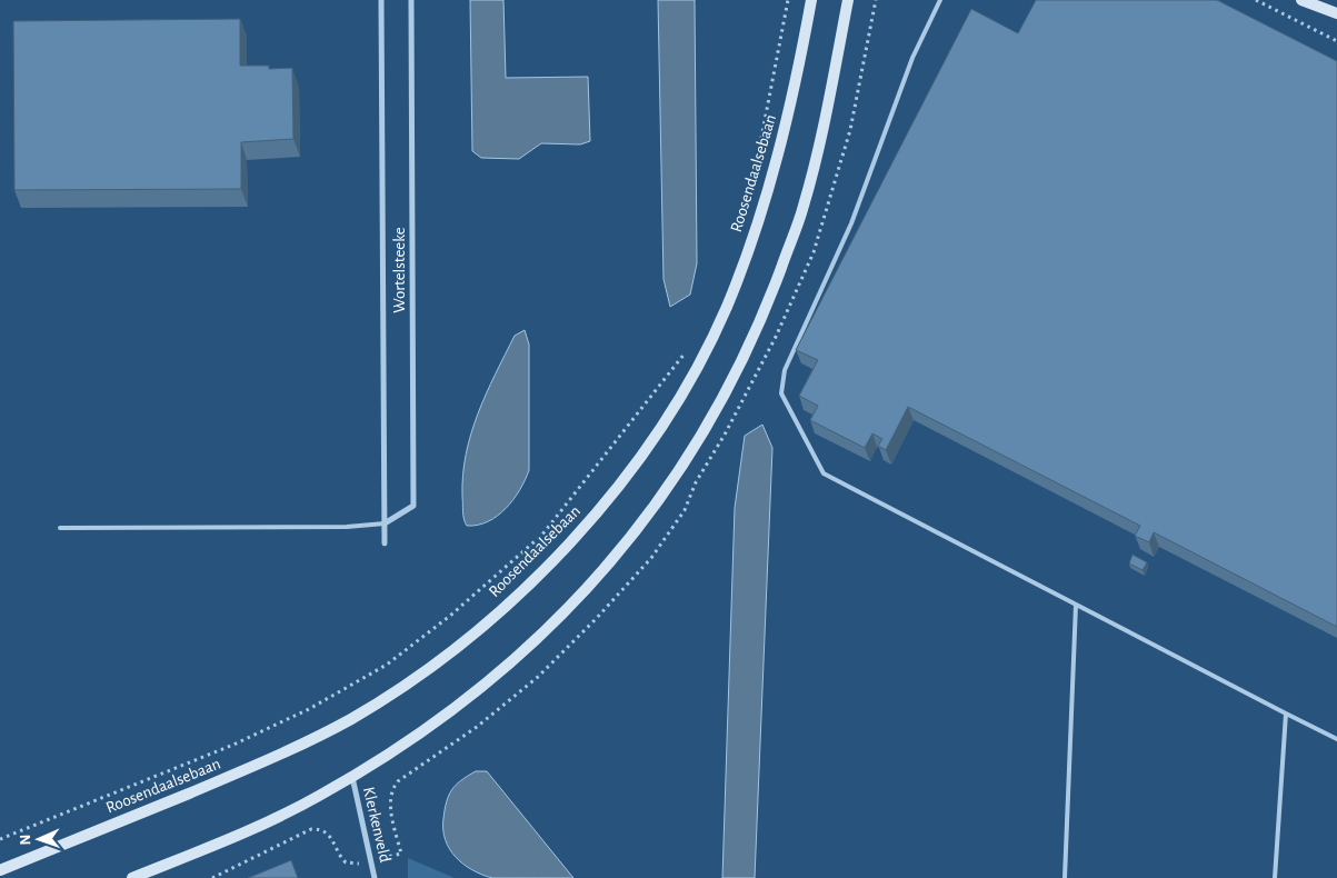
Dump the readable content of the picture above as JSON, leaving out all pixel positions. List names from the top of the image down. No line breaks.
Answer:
{"streets":{"street":["Roosendaalsebaan","Wortelsteeke","Klerkenveld"]},"north":"left"}
